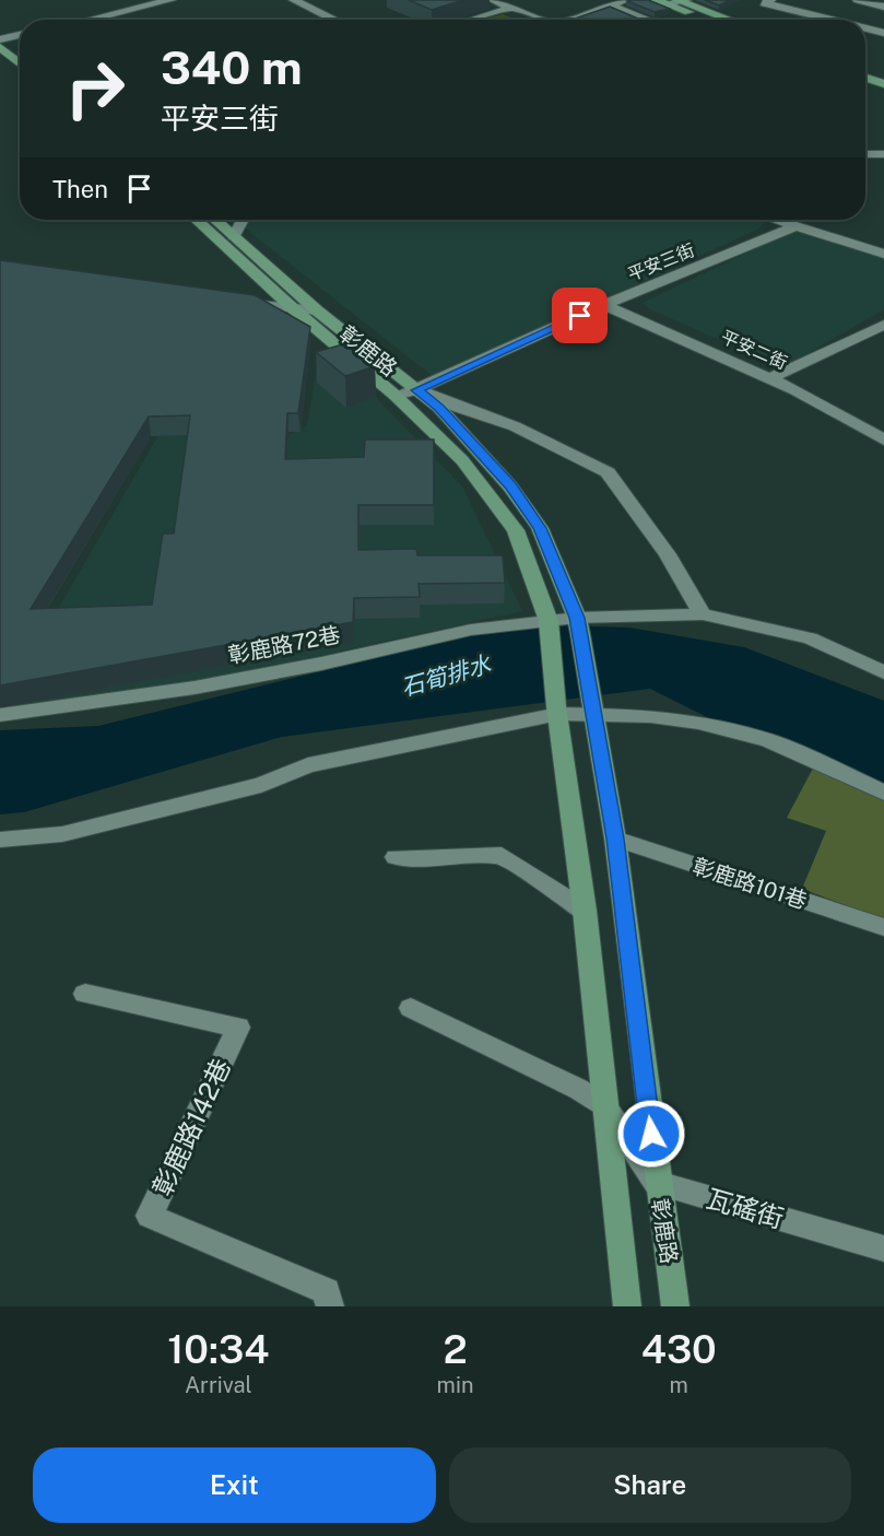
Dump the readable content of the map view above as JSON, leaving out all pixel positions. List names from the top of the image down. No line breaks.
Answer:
{"streets":{"main road":["彰鹿路"],"street":["平安三街","平安二街","彰鹿路72巷","彰鹿路101巷","彰鹿路142巷","瓦磘街"]},"crossings":[["平安三街","平安二街"],["平安三街","彰鹿路"],["彰鹿路","彰鹿路72巷"],["彰鹿路","彰鹿路101巷"],["彰鹿路","瓦磘街"]],"water":["石筍排水"],"page":{"turn":["340 m","平安三街"],"then":"Then","eta":["10:34","Arrival","2","min","430","m"],"buttons":["Exit","Share"]}}
